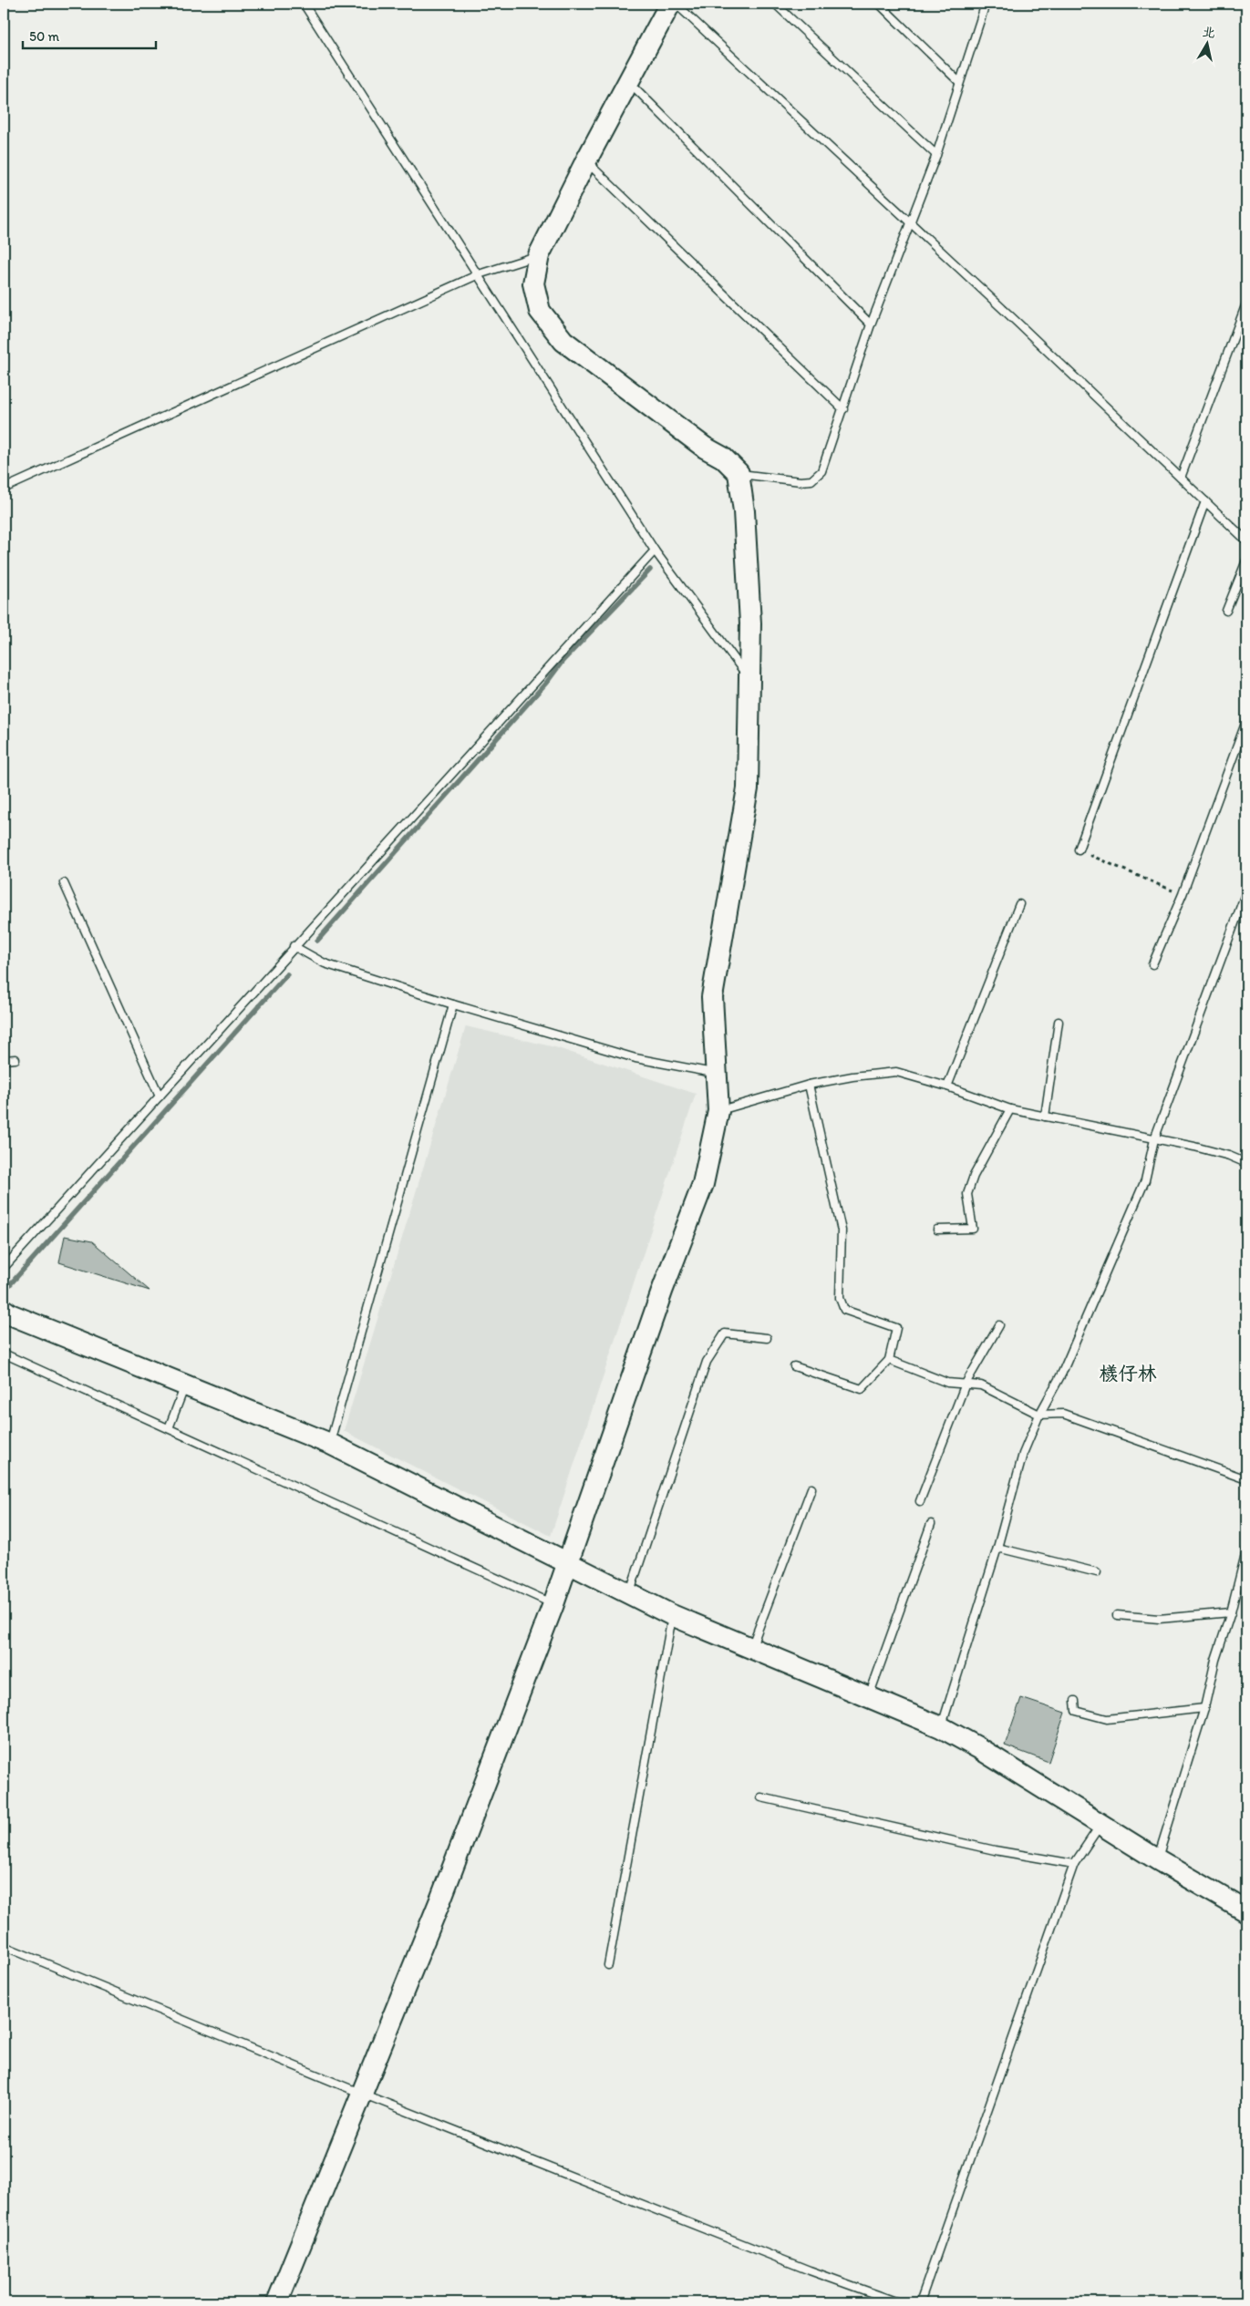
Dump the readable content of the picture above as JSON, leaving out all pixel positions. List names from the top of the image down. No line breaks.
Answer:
{"districts":["檨仔林"],"scale_bar":"50 m","north":"top"}
